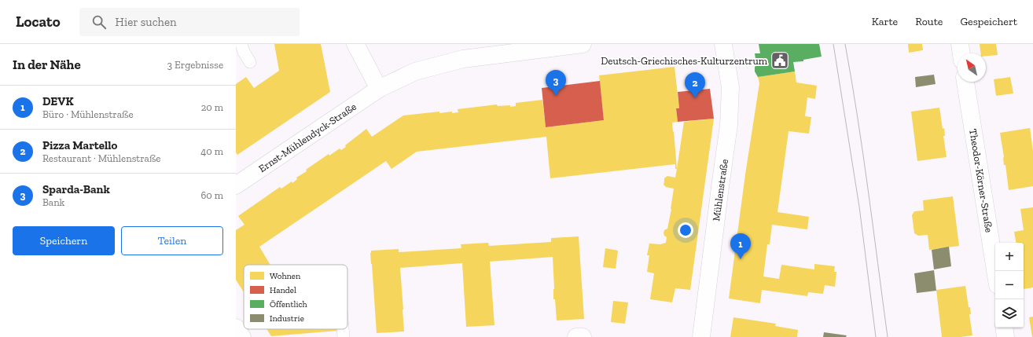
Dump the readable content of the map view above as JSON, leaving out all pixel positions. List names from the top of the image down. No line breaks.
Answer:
{"streets":{"street":["Ernst-Mühlendyck-Straße","Theodor-Körner-Straße","Mühlenstraße"]},"places":{"public building":["Deutsch-Griechisches-Kulturzentrum"]},"legend":["Wohnen","Handel","Öffentlich","Industrie"],"north":"top left","page":{"header":"Locato","search":"Hier suchen","nav":["Karte","Route","Gespeichert"],"heading":["In der Nähe","3 Ergebnisse"],"pins":["3","2","1"],"list":[{"mark":"1","name":"DEVK","note":"Büro · Mühlenstraße","value":"20 m"},{"mark":"2","name":"Pizza Martello","note":"Restaurant · Mühlenstraße","value":"40 m"},{"mark":"3","name":"Sparda-Bank","note":"Bank","value":"60 m"}],"buttons":["Speichern","Teilen"],"map_buttons":["+","−"]}}
